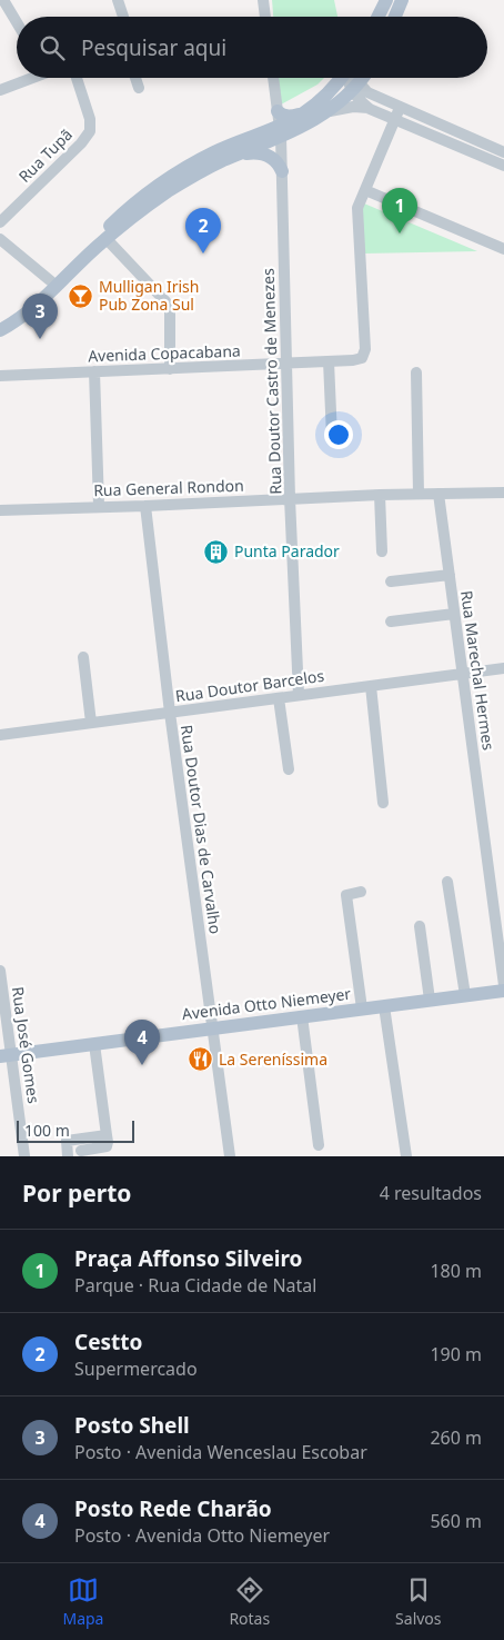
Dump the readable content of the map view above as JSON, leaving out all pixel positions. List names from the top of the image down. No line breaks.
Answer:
{"streets":{"main road":["Avenida Otto Niemeyer"],"street":["Rua Tupã","Avenida Copacabana","Rua Doutor Castro de Menezes","Rua General Rondon","Rua Marechal Hermes","Rua Doutor Barcelos","Rua Doutor Dias de Carvalho","Rua José Gomes"]},"crossings":[["Avenida Copacabana","Rua Doutor Castro de Menezes"],["Rua Doutor Castro de Menezes","Rua General Rondon"],["Rua Doutor Castro de Menezes","Rua Doutor Barcelos"],["Rua General Rondon","Rua Marechal Hermes"],["Rua General Rondon","Rua Doutor Dias de Carvalho"],["Rua Marechal Hermes","Rua Doutor Barcelos"],["Rua Doutor Barcelos","Rua Doutor Dias de Carvalho"],["Rua Doutor Dias de Carvalho","Avenida Otto Niemeyer"],["Avenida Otto Niemeyer","Rua José Gomes"]],"places":{"bar":["Mulligan Irish Pub Zona Sul"],"building":["Punta Parador"],"restaurant":["La Sereníssima"]},"scale_bar":"100 m","page":{"search":"Pesquisar aqui","pins":["1","2","3","4"],"scale":"100 m","heading":["Por perto","4 resultados"],"list":[{"mark":"1","name":"Praça Affonso Silveiro","note":"Parque · Rua Cidade de Natal","value":"180 m"},{"mark":"2","name":"Cestto","note":"Supermercado","value":"190 m"},{"mark":"3","name":"Posto Shell","note":"Posto · Avenida Wenceslau Escobar","value":"260 m"},{"mark":"4","name":"Posto Rede Charão","note":"Posto · Avenida Otto Niemeyer","value":"560 m"}],"nav":["Mapa","Rotas","Salvos"]}}
